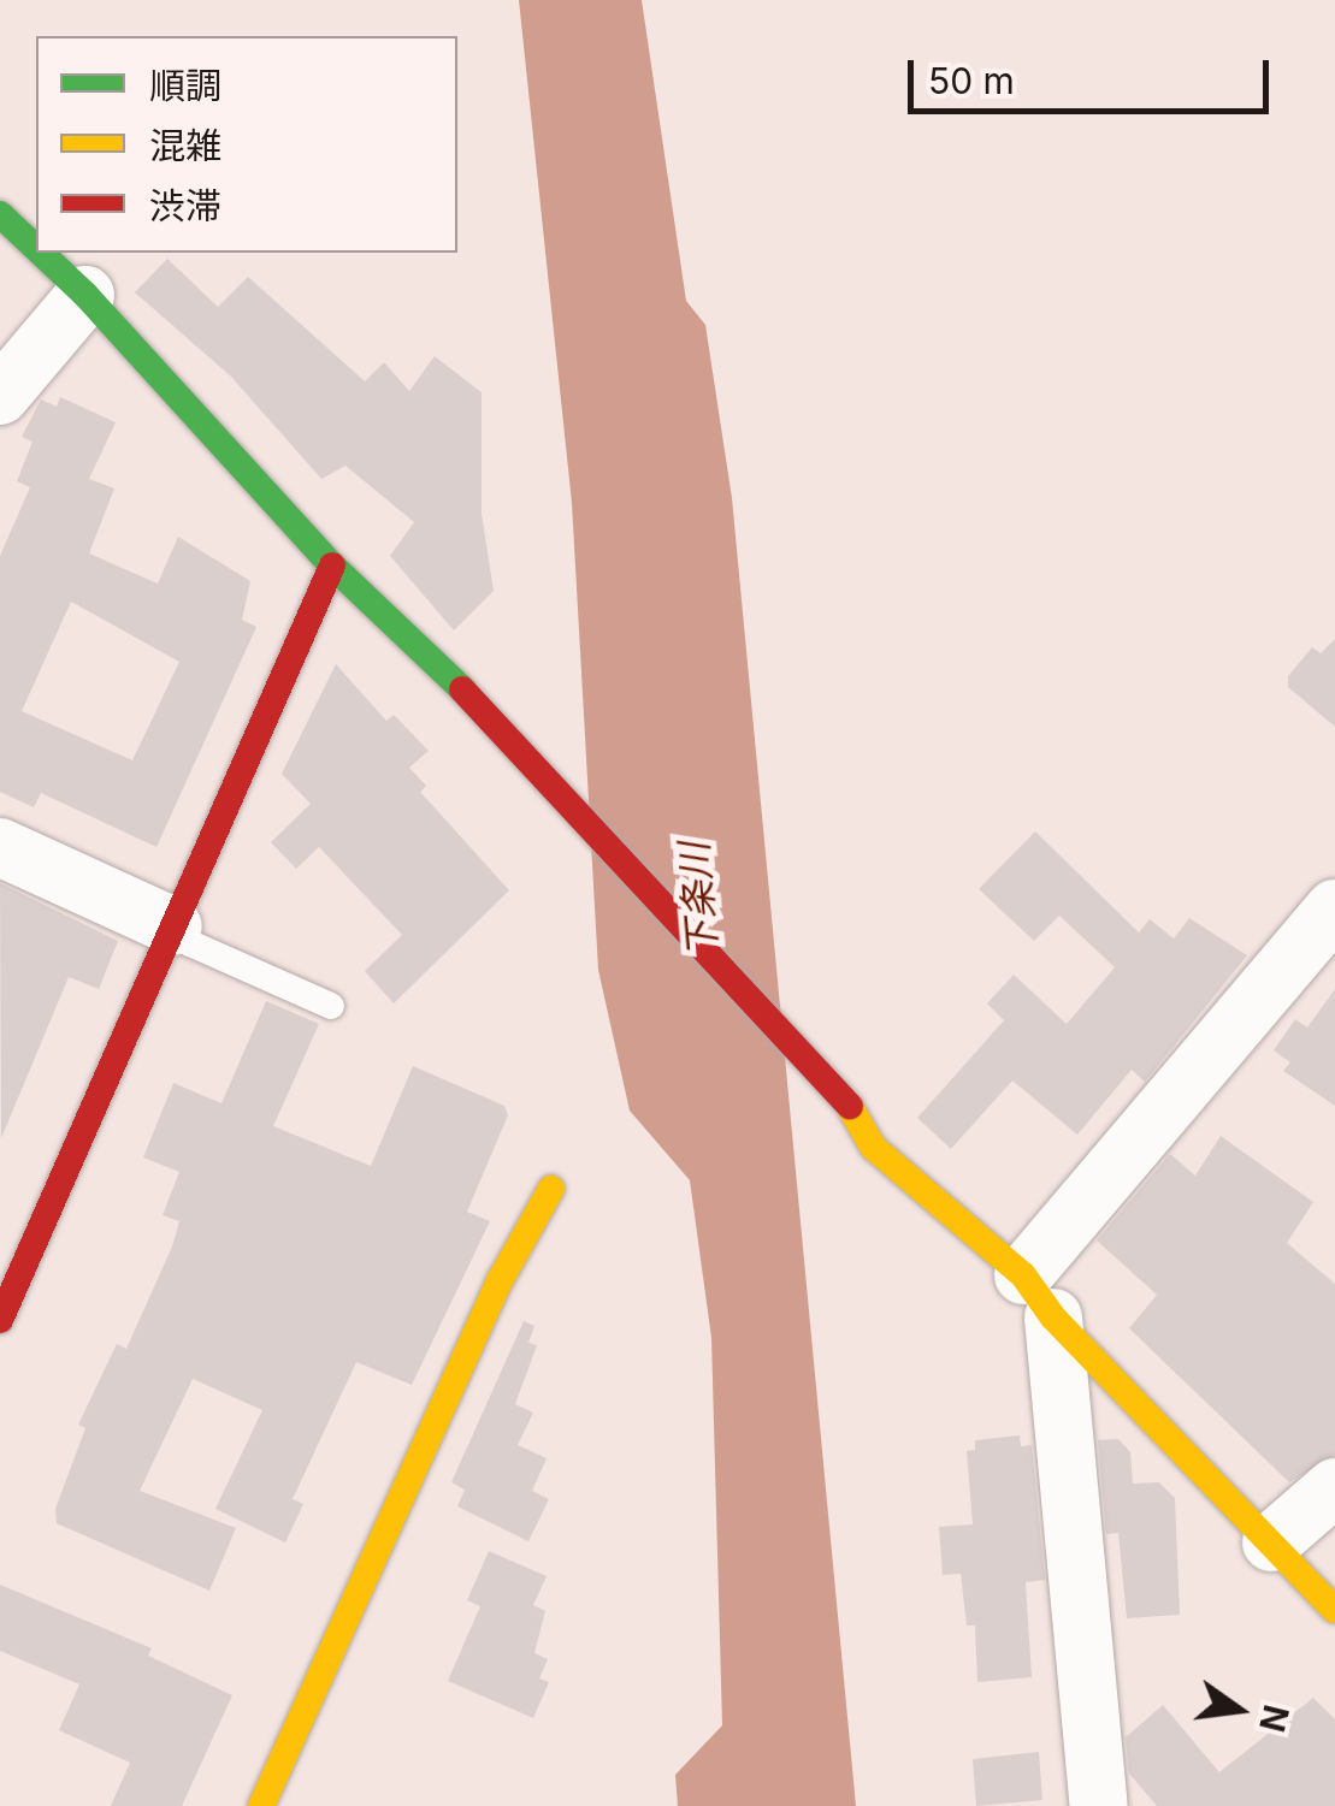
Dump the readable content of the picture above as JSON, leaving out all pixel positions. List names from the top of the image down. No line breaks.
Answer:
{"water":["下条川"],"legend":["順調","混雑","渋滞"],"scale_bar":"50 m","north":"right"}
